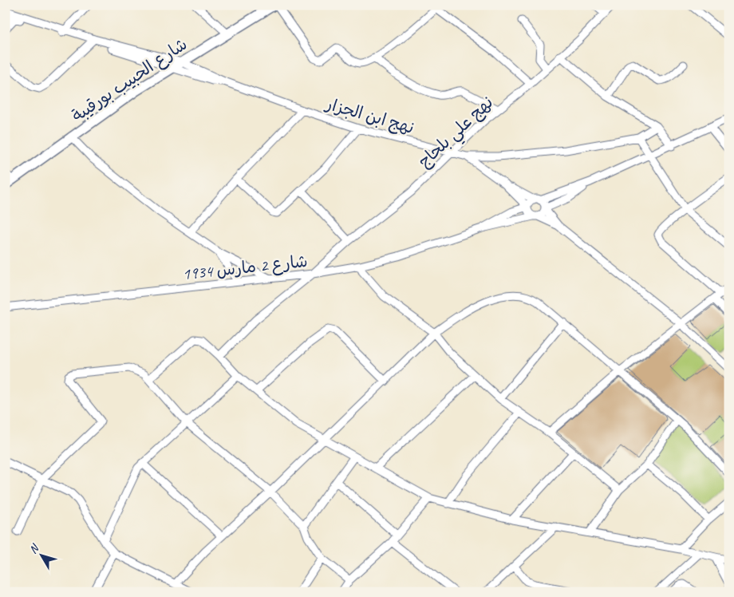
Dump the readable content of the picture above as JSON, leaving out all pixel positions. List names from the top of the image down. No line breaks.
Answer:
{"streets":{"main road":["شارع الحبيب بورقيبة"],"street":["نهج ابن الجزار","نهج علي بلحاج","شارع 2 مارس 1934"]},"crossings":[["شارع الحبيب بورقيبة","نهج ابن الجزار"],["نهج ابن الجزار","نهج علي بلحاج"],["نهج علي بلحاج","شارع 2 مارس 1934"]],"north":"top left"}
